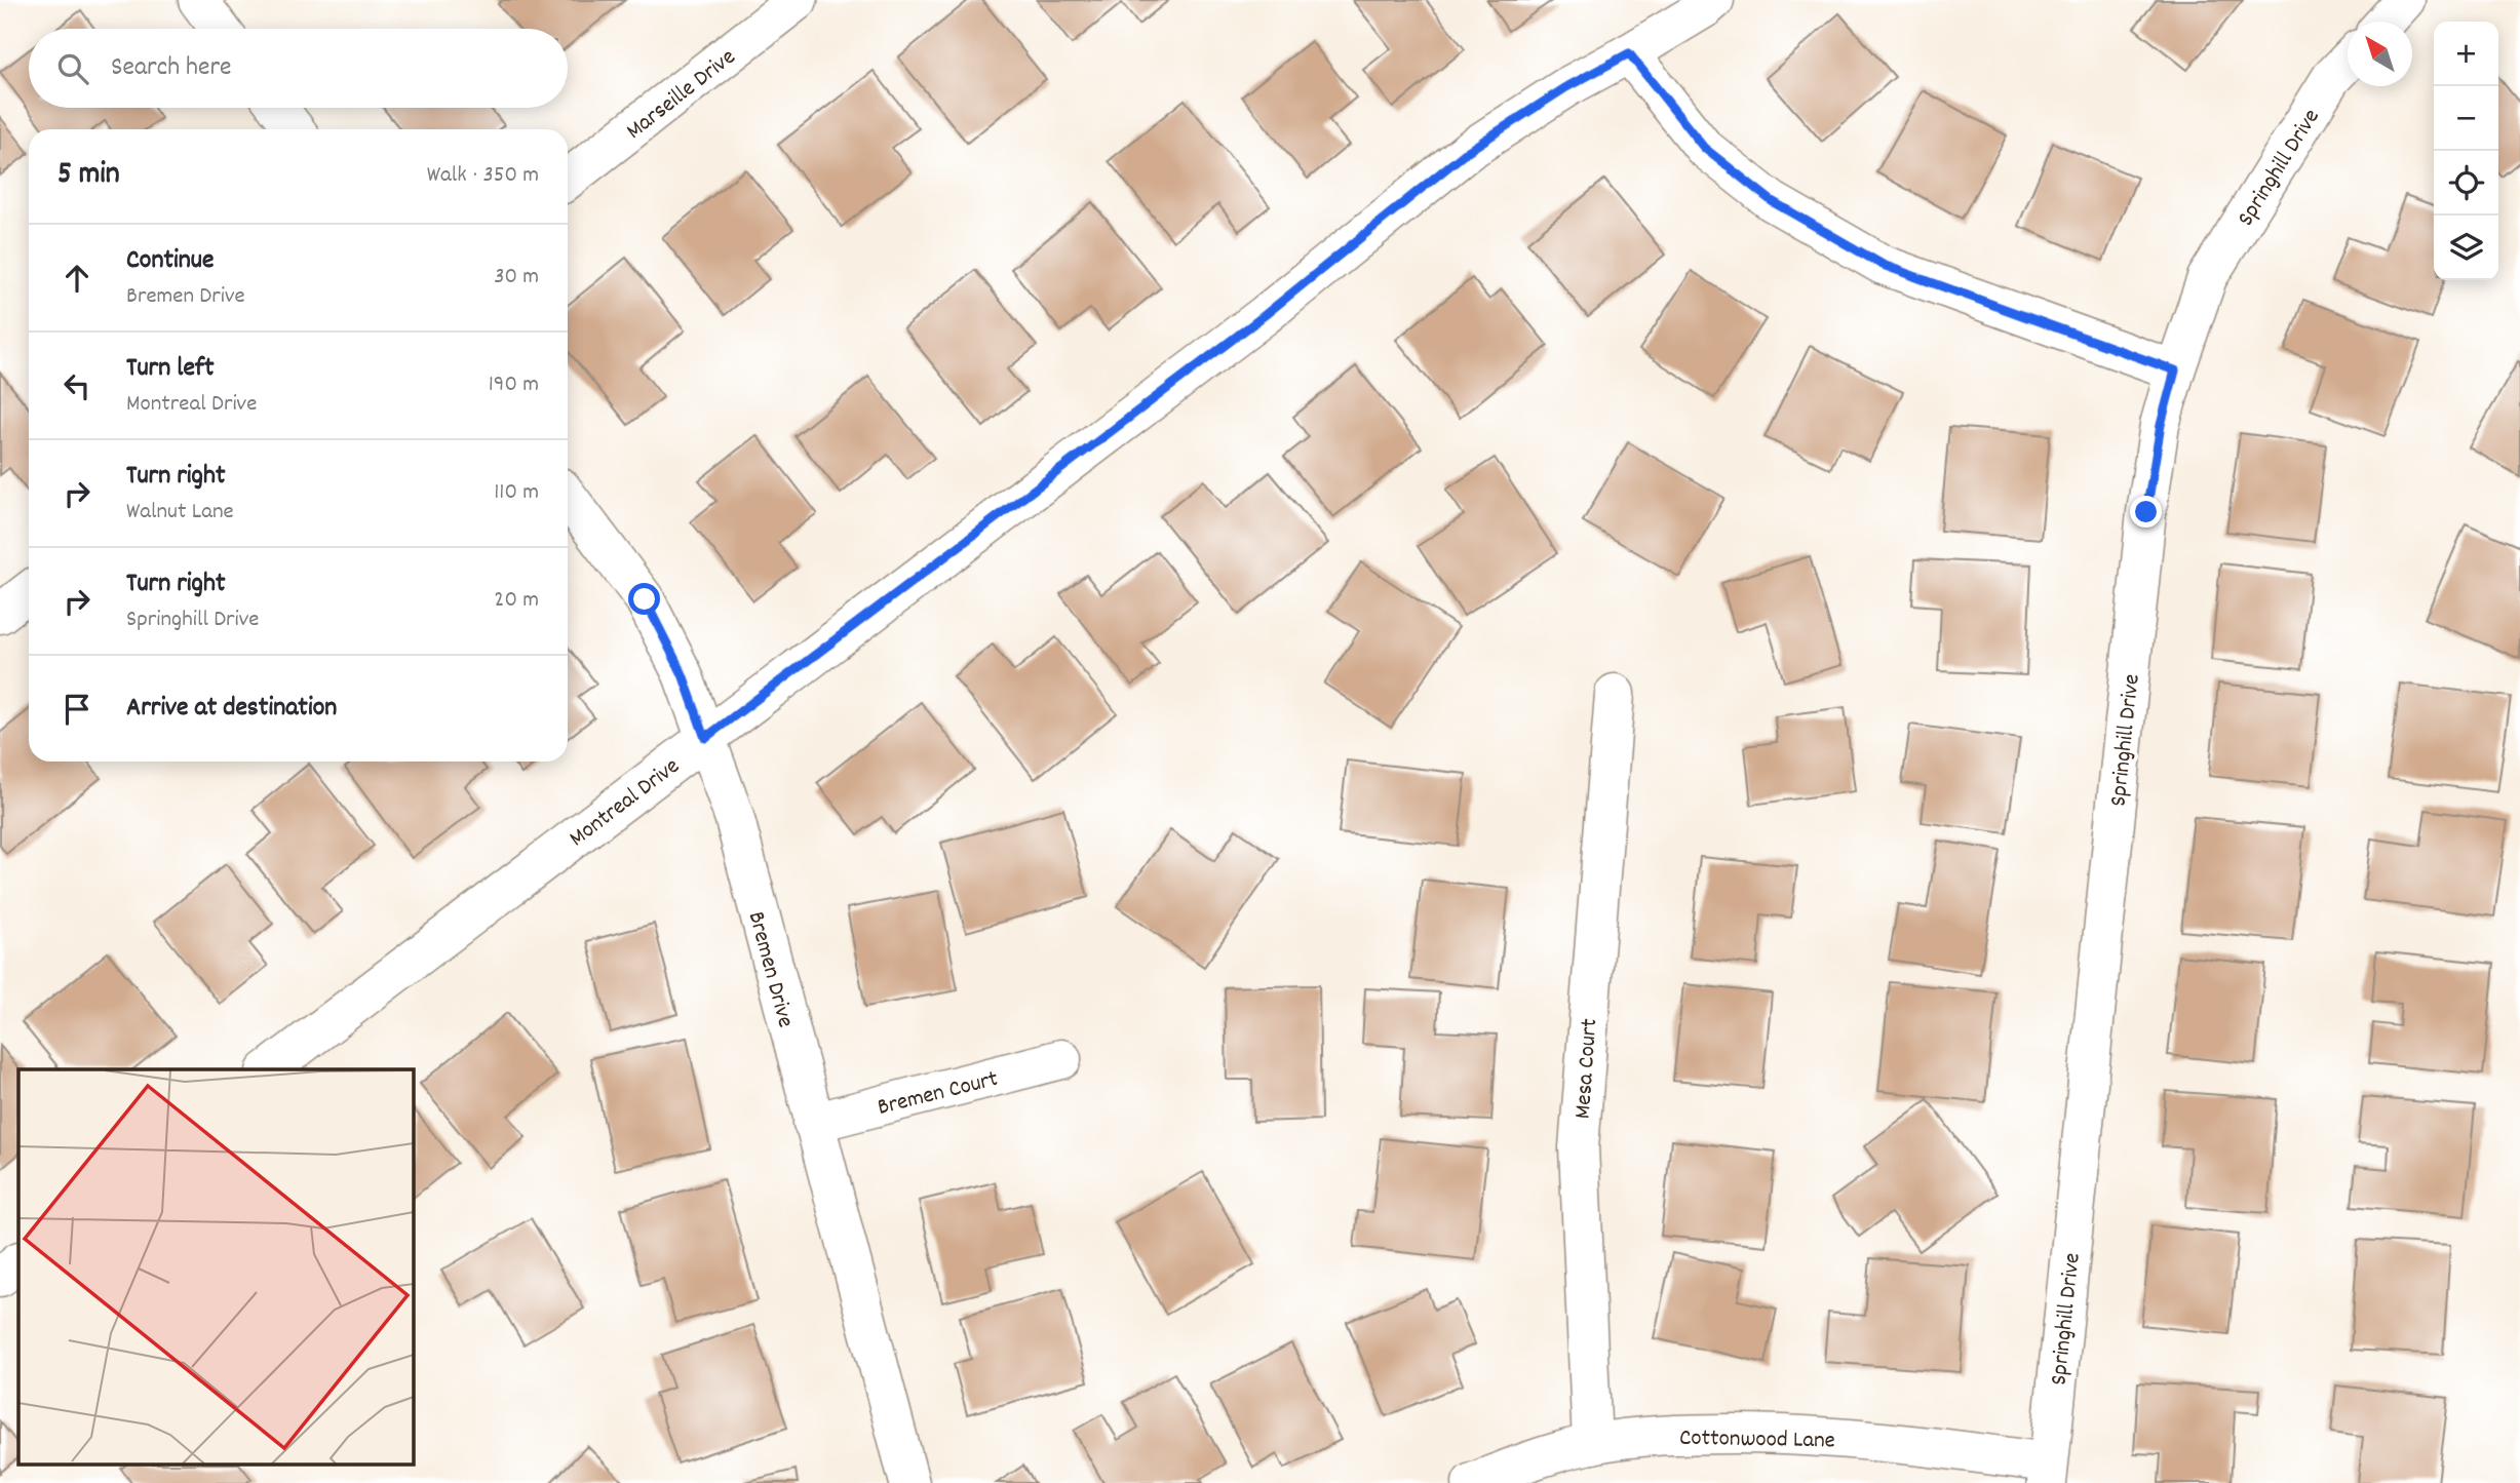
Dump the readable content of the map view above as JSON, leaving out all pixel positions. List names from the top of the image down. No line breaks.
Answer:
{"streets":{"street":["Marseille Drive","Springhill Drive","Montreal Drive","Bremen Drive","Mesa Court","Bremen Court","Cottonwood Lane"]},"crossings":[["Springhill Drive","Cottonwood Lane"],["Montreal Drive","Bremen Drive"],["Bremen Drive","Bremen Court"],["Mesa Court","Cottonwood Lane"]],"north":"top left","page":{"map_buttons":["+","−"],"search":"Search here","heading":["5 min","Walk · 350 m"],"list":[["Continue","Bremen Drive","30 m"],["Turn left","Montreal Drive","190 m"],["Turn right","Walnut Lane","110 m"],["Turn right","Springhill Drive","20 m"],"Arrive at destination"]}}
